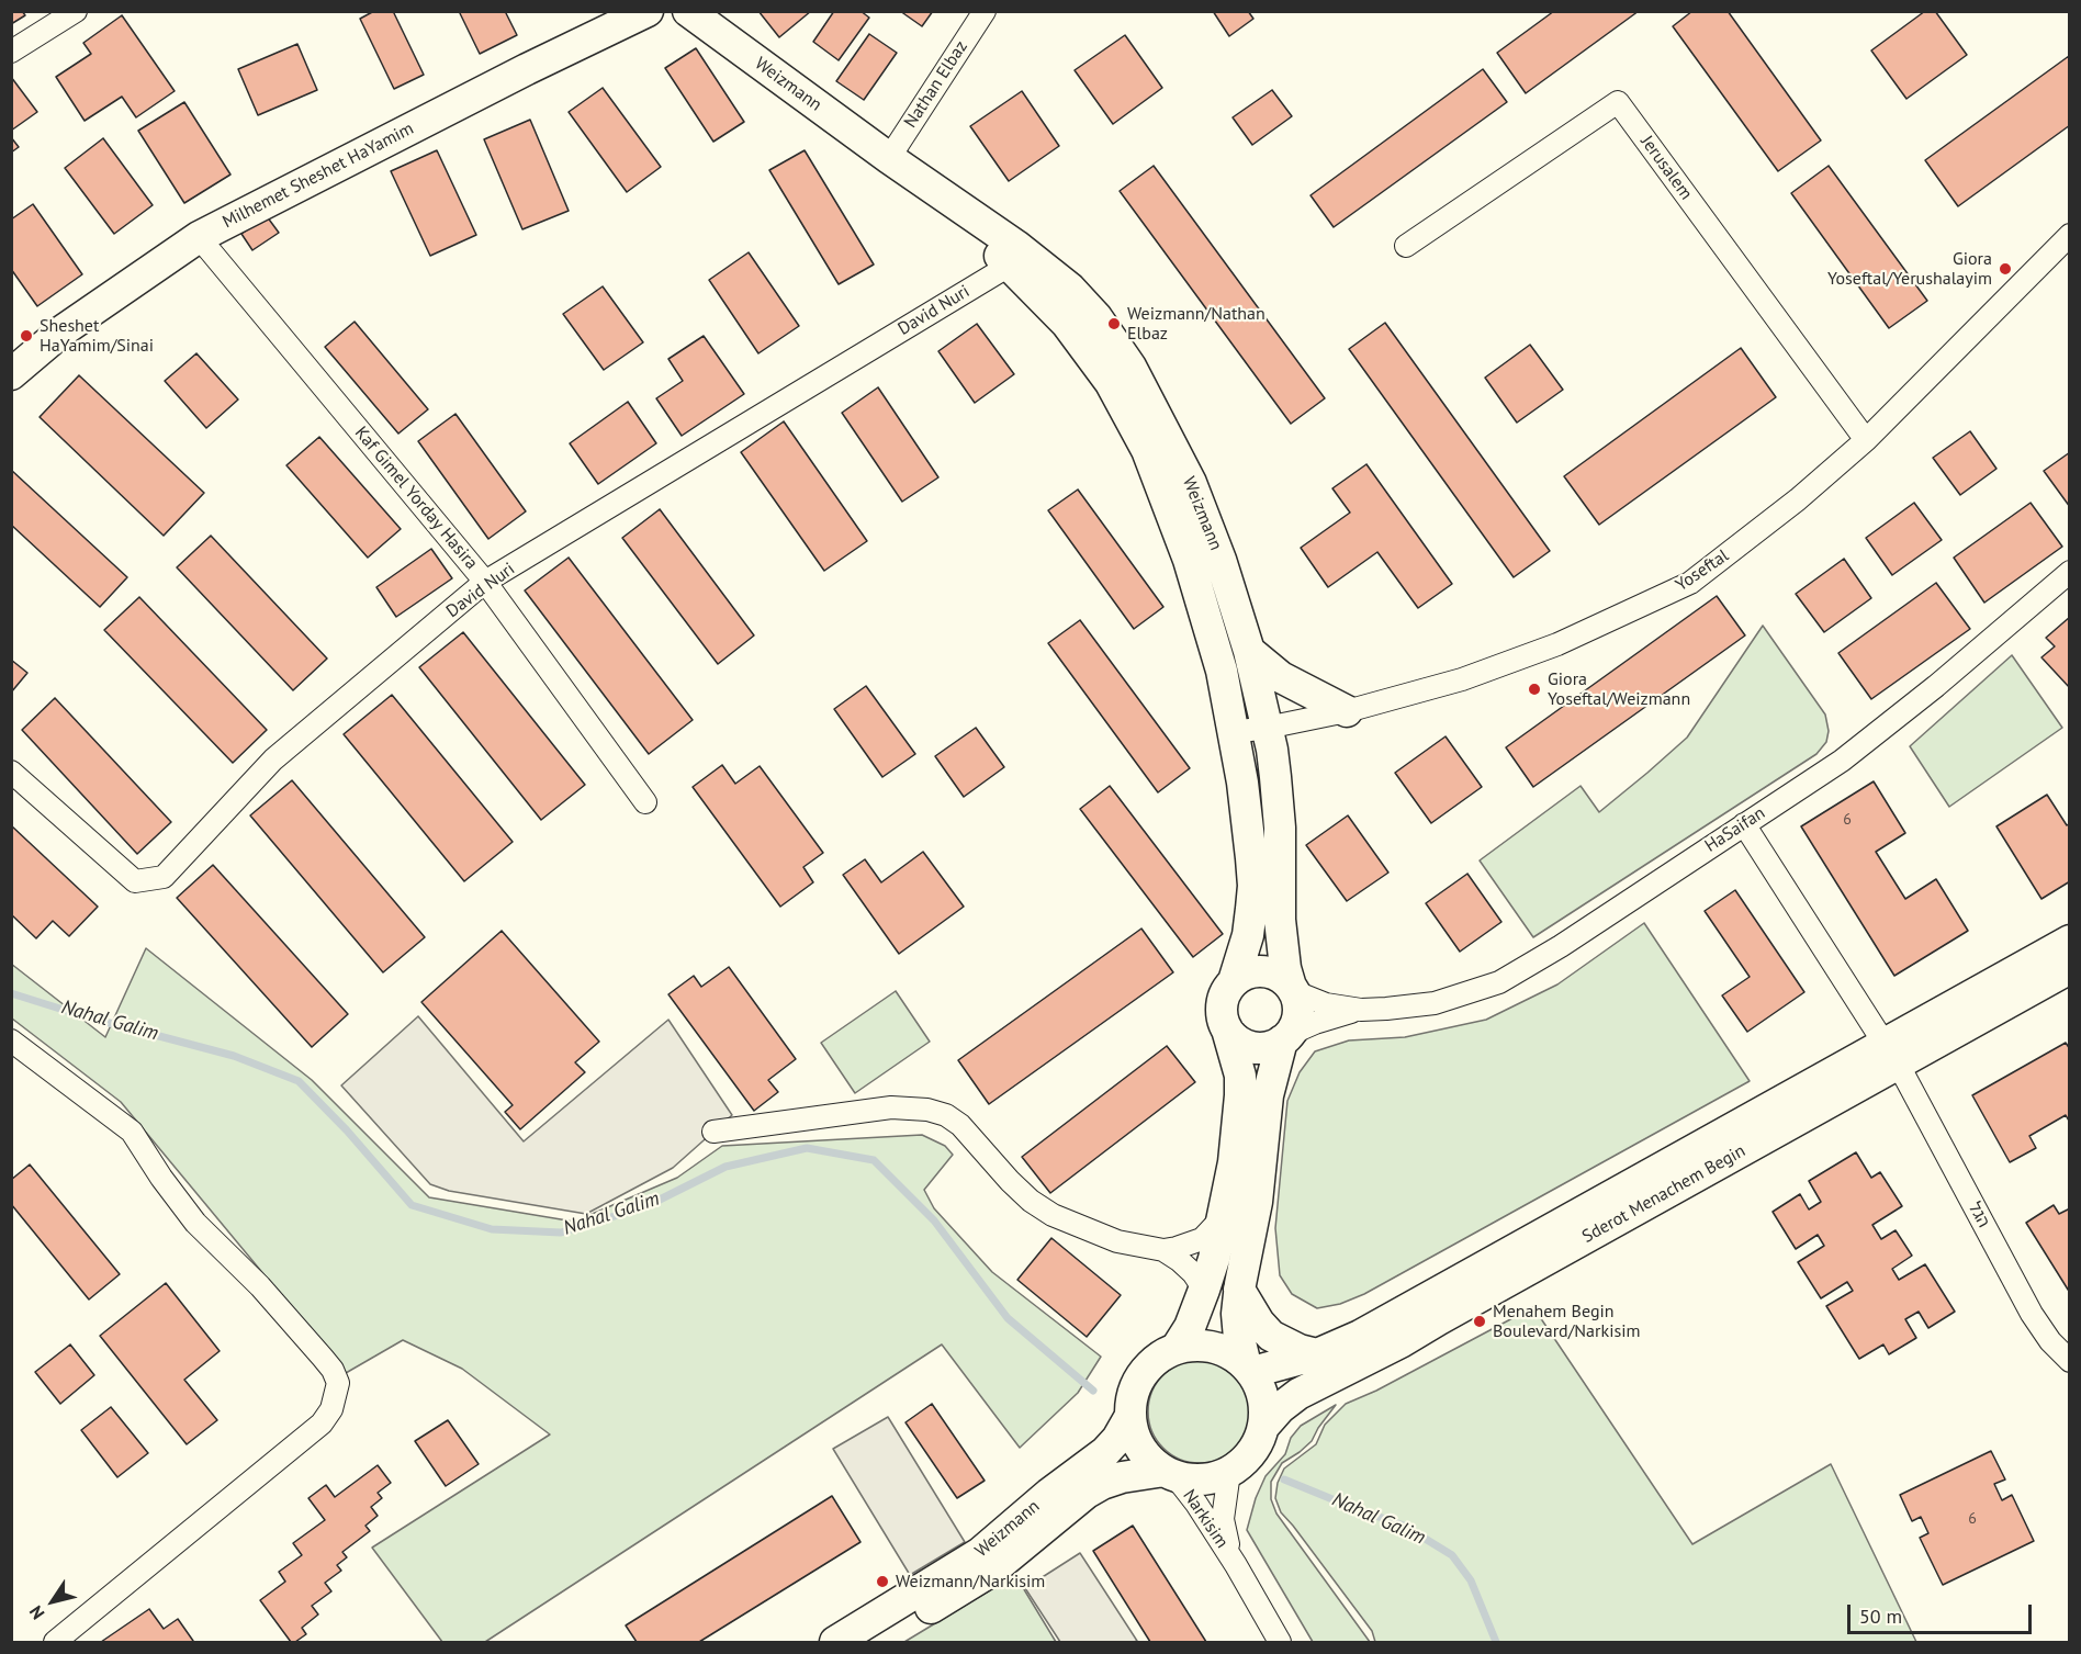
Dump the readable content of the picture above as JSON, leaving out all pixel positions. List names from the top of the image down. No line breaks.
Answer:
{"streets":{"street":["Weizmann","Nathan Elbaz","Jerusalem","Milhemet Sheshet HaYamim","David Nuri","Kaf Gimel Yorday Hasira","Yoseftal","HaSaifan","Sderot Menachem Begin","הגל","Narkisim"]},"crossings":[["Weizmann","Nathan Elbaz"],["Weizmann","David Nuri"],["Weizmann","Yoseftal"],["Weizmann","HaSaifan"],["Weizmann","Sderot Menachem Begin"],["Weizmann","Narkisim"],["Jerusalem","Yoseftal"],["Milhemet Sheshet HaYamim","Kaf Gimel Yorday Hasira"],["David Nuri","Kaf Gimel Yorday Hasira"],["HaSaifan","הגל"],["Sderot Menachem Begin","הגל"],["Sderot Menachem Begin","Narkisim"]],"water":["Nahal Galim"],"places":["Giora Yoseftal/Yerushalayim","Weizmann/Nathan Elbaz","Sheshet HaYamim/Sinai","Giora Yoseftal/Weizmann","Menahem Begin Boulevard/Narkisim","Weizmann/Narkisim"],"house_numbers":["6","6"],"scale_bar":"50 m","north":"bottom left"}
